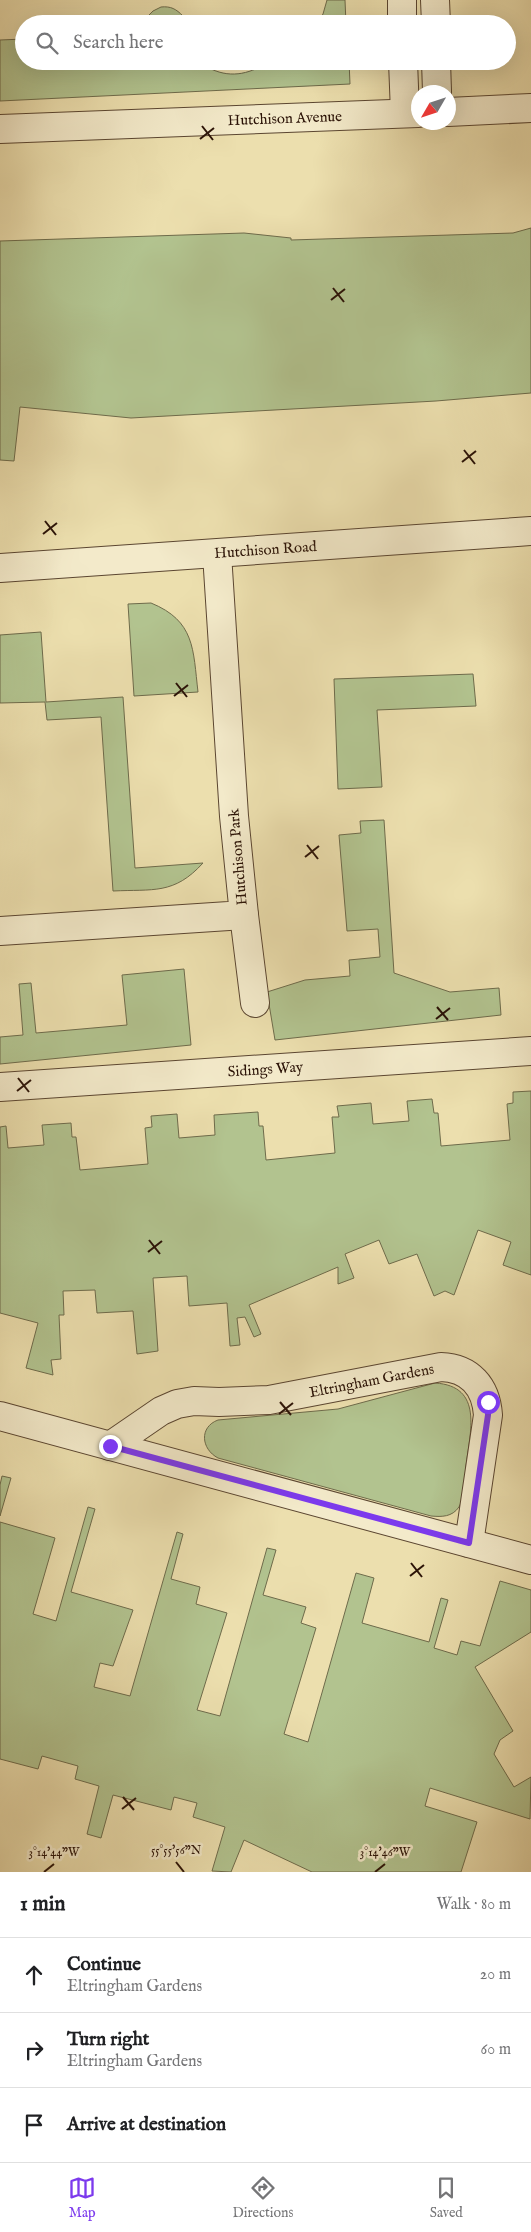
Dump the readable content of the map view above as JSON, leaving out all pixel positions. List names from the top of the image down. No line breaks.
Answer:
{"streets":{"street":["Hutchison Avenue","Hutchison Road","Hutchison Park","Sidings Way","Eltringham Gardens"]},"crossings":[["Hutchison Road","Hutchison Park"]],"north":"bottom left","page":{"search":"Search here","heading":["1 min","Walk · 80 m"],"list":[["Continue","Eltringham Gardens","20 m"],["Turn right","Eltringham Gardens","60 m"],"Arrive at destination"],"nav":["Map","Directions","Saved"]},"coordinates":["55°55'56\"N","3°14'44\"W","3°14'46\"W"]}
